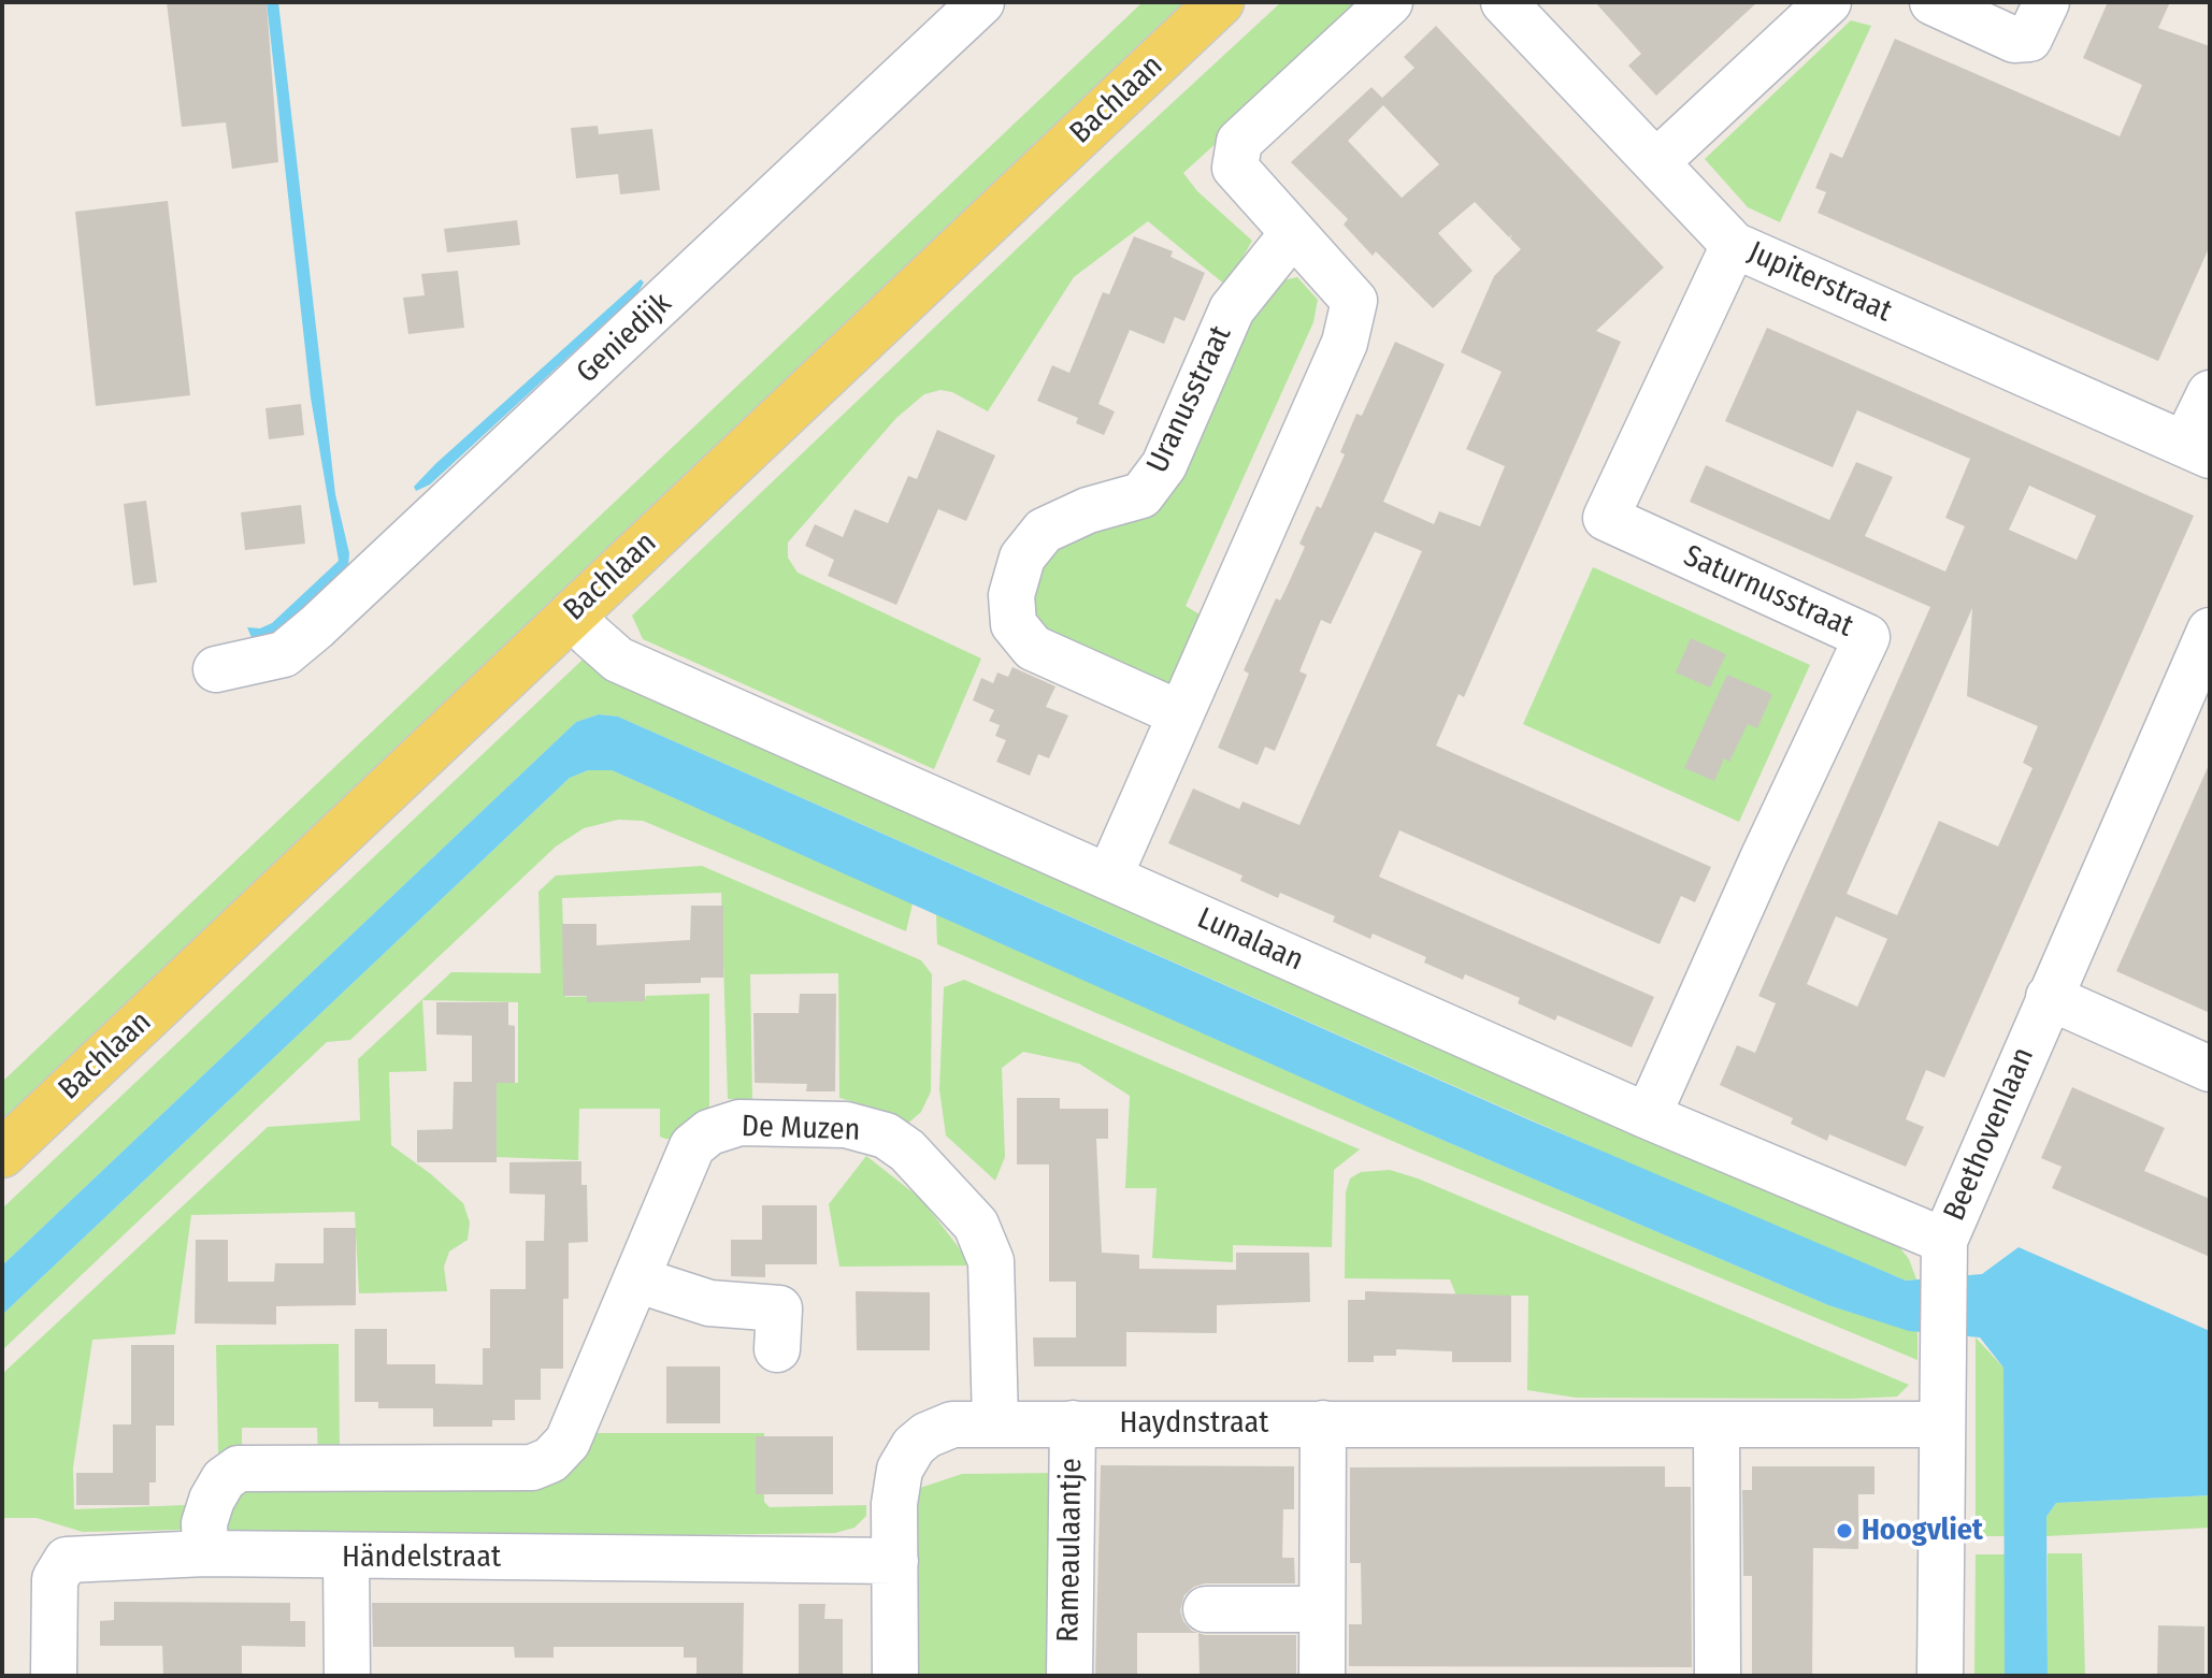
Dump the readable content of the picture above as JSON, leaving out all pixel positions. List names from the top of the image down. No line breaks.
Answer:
{"streets":{"main road":["Bachlaan"],"street":["Jupiterstraat","Geniedijk","Uranusstraat","Saturnusstraat","Lunalaan","De Muzen","Beethovenlaan","Haydnstraat","Rameaulaantje","Händelstraat"]},"crossings":[["Bachlaan","Lunalaan"],["Jupiterstraat","Saturnusstraat"],["Saturnusstraat","Lunalaan"],["Lunalaan","Beethovenlaan"],["De Muzen","Haydnstraat"],["De Muzen","Händelstraat"],["Beethovenlaan","Haydnstraat"],["Haydnstraat","Rameaulaantje"],["Haydnstraat","Händelstraat"]],"places":["Hoogvliet"]}
